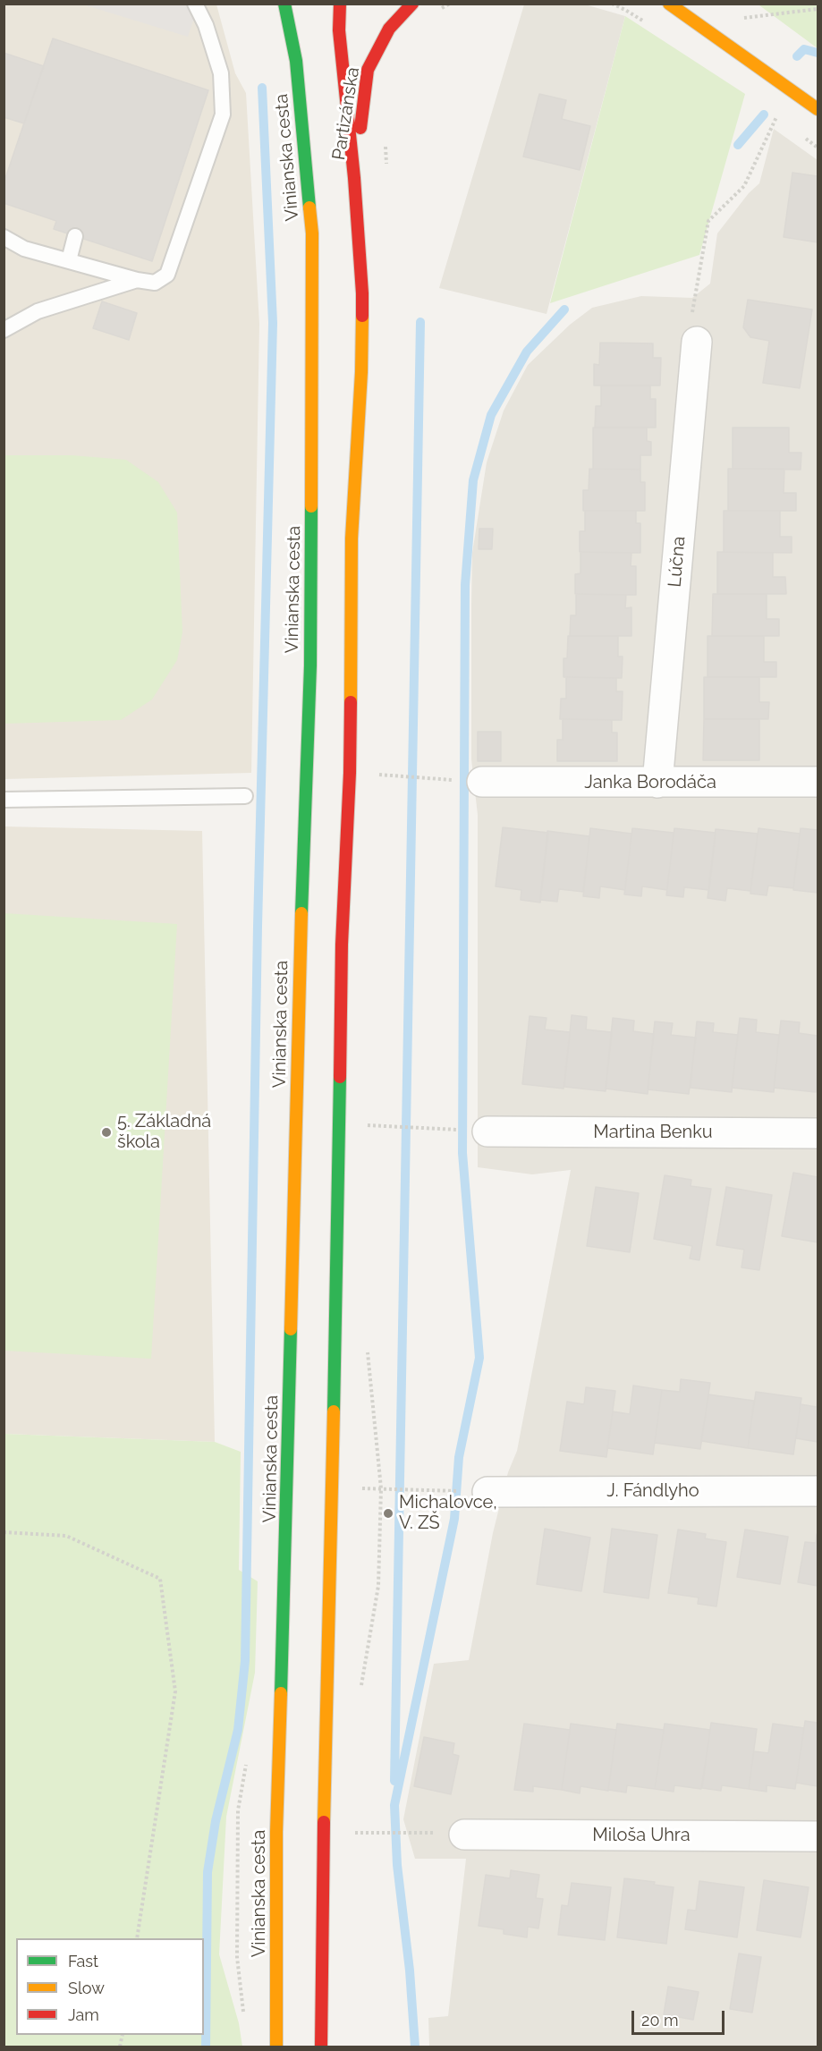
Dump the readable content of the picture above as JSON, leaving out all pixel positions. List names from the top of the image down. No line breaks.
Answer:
{"streets":{"main road":["Partizánska","Vinianska cesta"],"street":["Lúčna","Janka Borodáča","Martina Benku","J. Fándlyho","Miloša Uhra"]},"crossings":[["Lúčna","Janka Borodáča"]],"places":["5. Základná škola","Michalovce, V. ZŠ"],"legend":["Fast","Slow","Jam"],"scale_bar":"20 m"}
